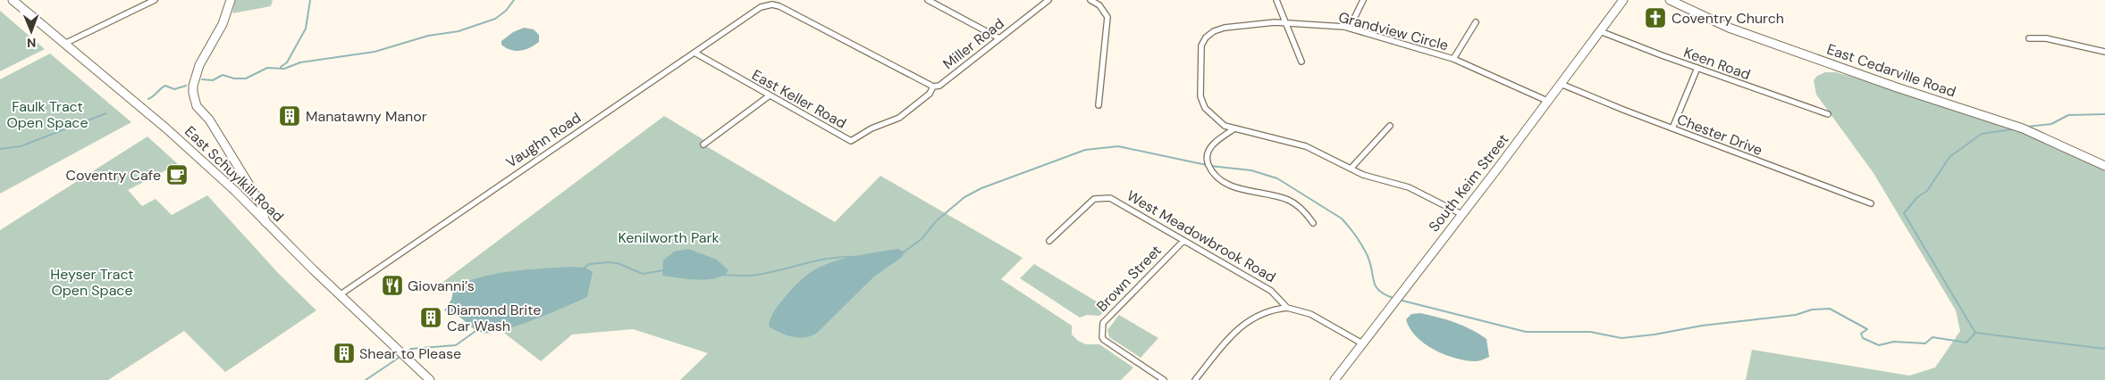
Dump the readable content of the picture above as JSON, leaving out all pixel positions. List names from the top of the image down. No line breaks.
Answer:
{"streets":{"main road":["East Schuylkill Road"],"street":["Grandview Circle","Miller Road","Keen Road","East Cedarville Road","East Keller Road","Chester Drive","Vaughn Road","South Keim Street","West Meadowbrook Road","Brown Street"]},"crossings":[["Grandview Circle","South Keim Street"],["Miller Road","East Keller Road"],["Miller Road","Vaughn Road"],["Keen Road","South Keim Street"],["East Keller Road","Vaughn Road"],["Chester Drive","South Keim Street"],["Vaughn Road","East Schuylkill Road"],["West Meadowbrook Road","Brown Street"]],"parks":["Faulk Tract Open Space","Kenilworth Park","Heyser Tract Open Space"],"places":{"church":["Coventry Church"],"building":["Manatawny Manor","Diamond Brite Car Wash","Shear to Please"],"cafe":["Coventry Cafe"],"restaurant":["Giovanni’s"]},"north":"bottom"}
